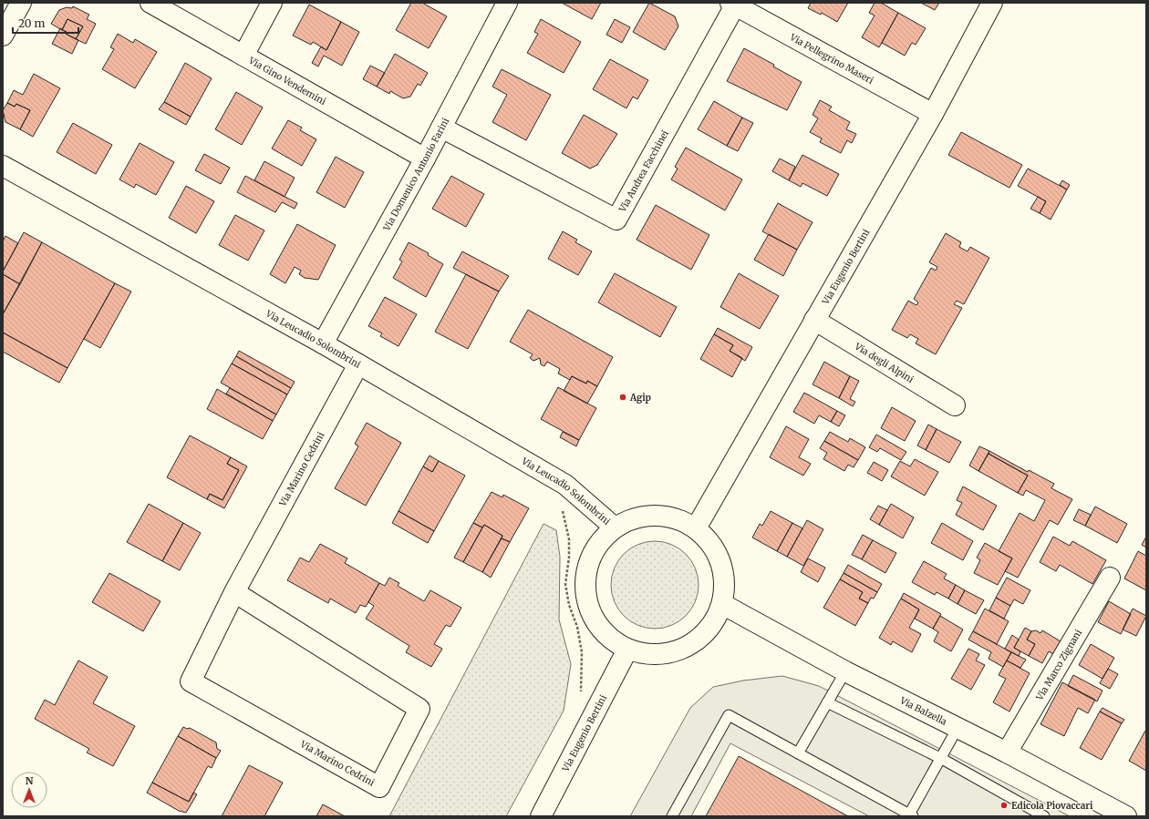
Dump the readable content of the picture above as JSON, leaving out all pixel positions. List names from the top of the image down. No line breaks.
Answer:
{"streets":{"street":["Via Pellegrino Maseri","Via Gino Vendemini","Via Andrea Facchinei","Via Domenico Antonio Farini","Via Eugenio Bertini","Via Leucadio Solombrini","Via degli Alpini","Via Marino Cedrini","Via Marco Zignani","Via Balzella"]},"crossings":[["Via Pellegrino Maseri","Via Andrea Facchinei"],["Via Pellegrino Maseri","Via Eugenio Bertini"],["Via Gino Vendemini","Via Domenico Antonio Farini"],["Via Andrea Facchinei","Via Domenico Antonio Farini"],["Via Domenico Antonio Farini","Via Leucadio Solombrini"],["Via Eugenio Bertini","Via degli Alpini"],["Via Leucadio Solombrini","Via Marino Cedrini"],["Via Marco Zignani","Via Balzella"]],"places":["Agip","Edicola Piovaccari"],"scale_bar":"20 m","north":"top"}
